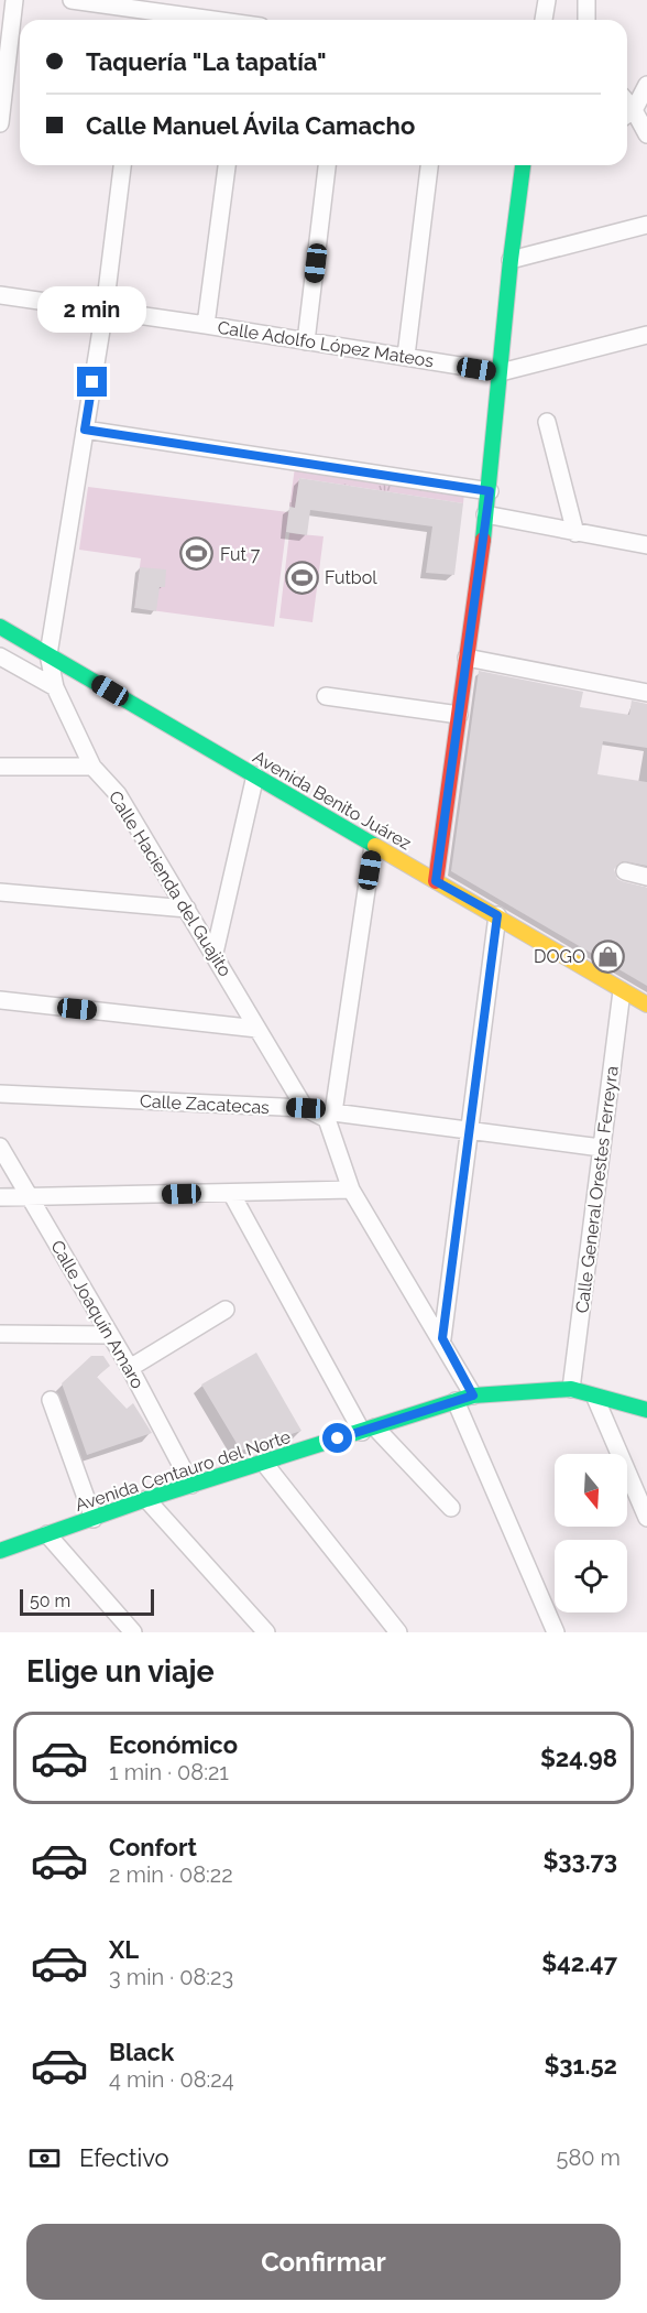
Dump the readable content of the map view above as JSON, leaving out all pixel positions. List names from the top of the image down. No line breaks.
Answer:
{"streets":{"street":["Calle Adolfo López Mateos","Avenida Benito Juárez","Calle Hacienda del Guajito","Calle Zacatecas","Calle General Orestes Ferreyra","Calle Joaquín Amaro","Avenida Centauro del Norte"]},"crossings":[["Avenida Benito Juárez","Calle Hacienda del Guajito"],["Avenida Benito Juárez","Calle General Orestes Ferreyra"],["Calle Hacienda del Guajito","Calle Zacatecas"],["Calle Zacatecas","Calle General Orestes Ferreyra"],["Calle General Orestes Ferreyra","Avenida Centauro del Norte"],["Calle Joaquín Amaro","Avenida Centauro del Norte"]],"places":{"sports":["Fut 7","Futbol"],"shop":["DOGO"]},"scale_bar":"50 m","north":"bottom","page":{"banner":["Taquería \"La tapatía\"","Calle Manuel Ávila Camacho"],"bubble":"2 min","scale":"50 m","heading":"Elige un viaje","list":[{"name":"Económico","note":"1 min · 08:21","value":"$24.98"},{"name":"Confort","note":"2 min · 08:22","value":"$33.73"},{"name":"XL","note":"3 min · 08:23","value":"$42.47"},{"name":"Black","note":"4 min · 08:24","value":"$31.52"}],"pay":["Efectivo","580 m"],"buttons":"Confirmar"}}
